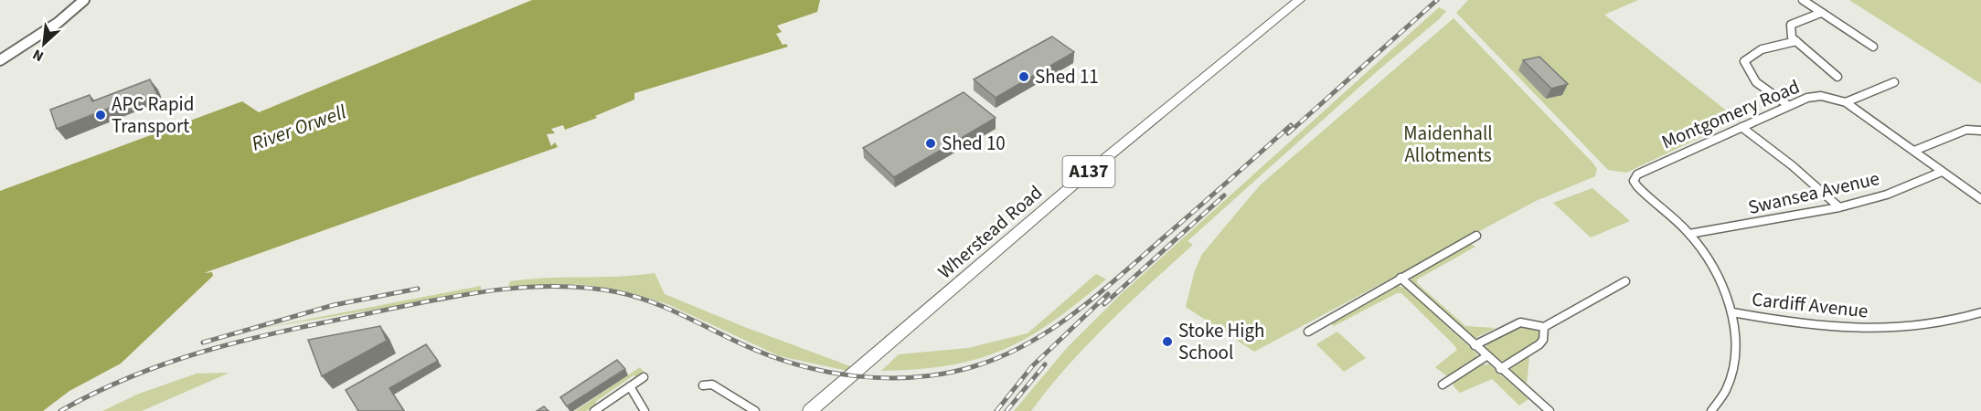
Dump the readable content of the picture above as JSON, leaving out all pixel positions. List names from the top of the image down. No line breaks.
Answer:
{"streets":{"main road":["A137","Wherstead Road"],"street":["Montgomery Road","Swansea Avenue","Cardiff Avenue"]},"crossings":[["Montgomery Road","Swansea Avenue"]],"water":["River Orwell"],"parks":["Maidenhall Allotments"],"places":["Shed 11","APC Rapid Transport","Shed 10","Stoke High School"],"north":"bottom left"}
